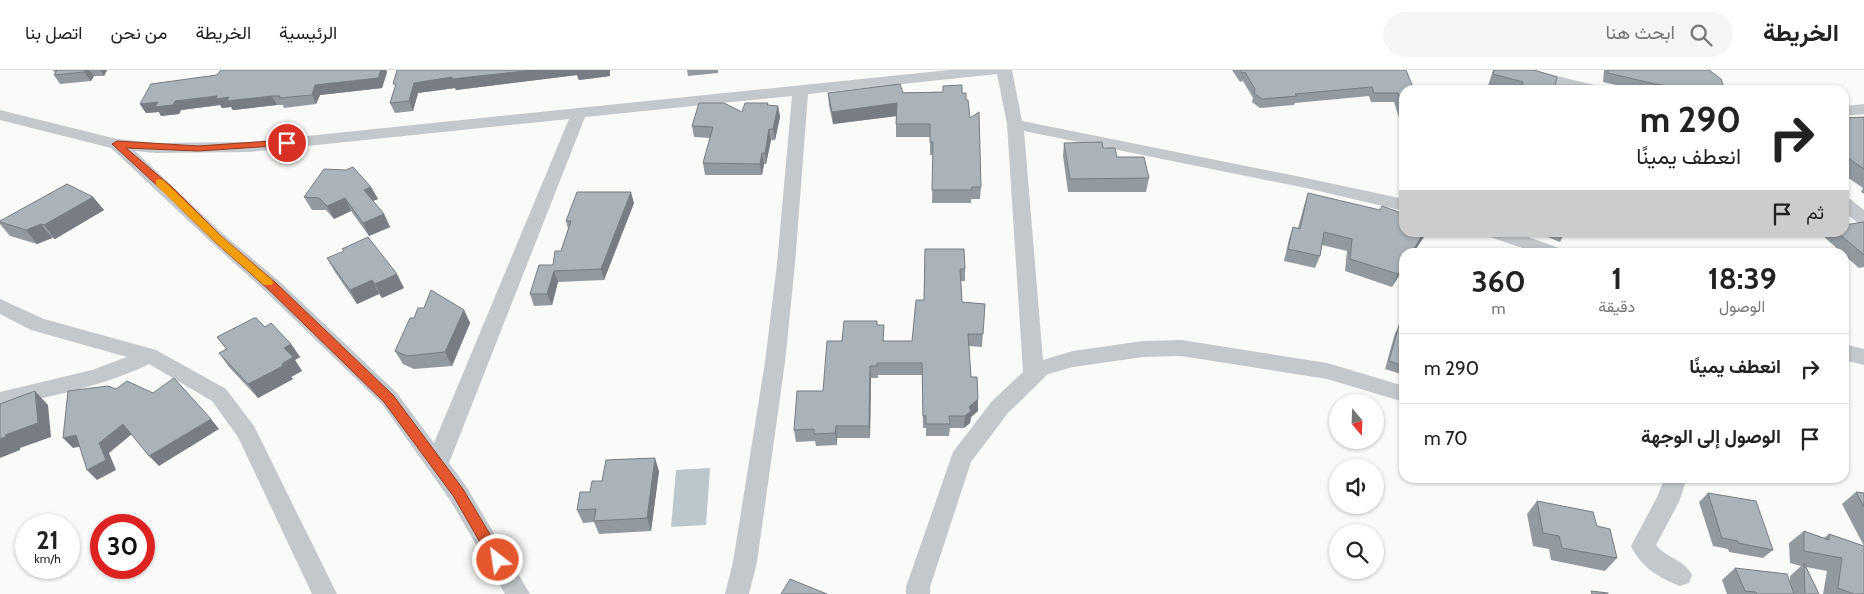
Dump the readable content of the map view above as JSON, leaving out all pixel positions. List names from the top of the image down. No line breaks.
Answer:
{"north":"bottom","page":{"header":"الخريطة","search":"ابحث هنا","nav":["الرئيسية","الخريطة","من نحن","اتصل بنا"],"turn":["290 m","انعطف يمينًا"],"then":"ثم","eta":["18:39","الوصول","1","دقيقة","360","m"],"list":[{"name":"انعطف يمينًا","value":"290 m"},{"name":"الوصول إلى الوجهة","value":"70 m"}],"speed":"21 km/h","limit":"30"}}
